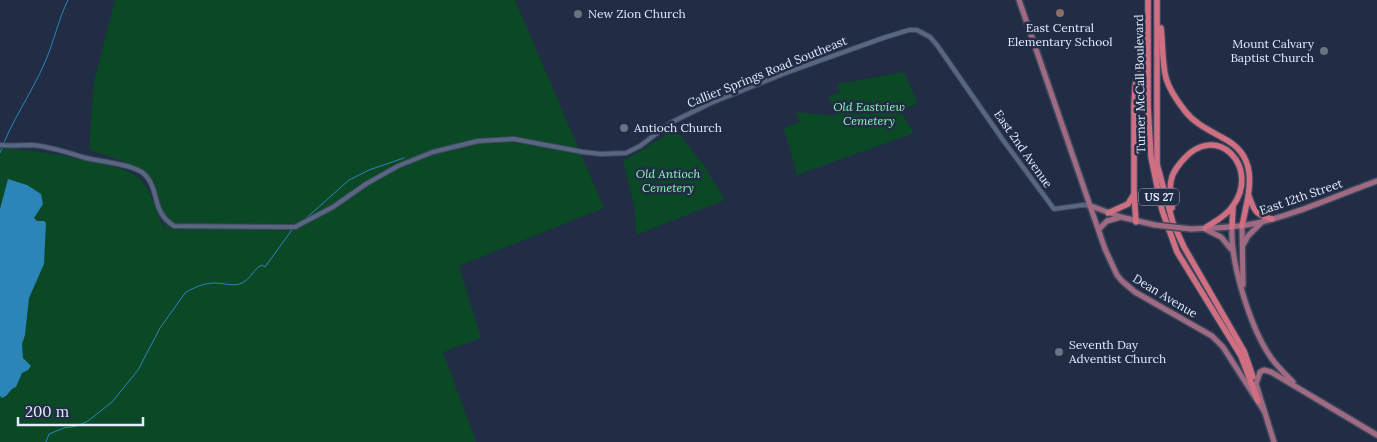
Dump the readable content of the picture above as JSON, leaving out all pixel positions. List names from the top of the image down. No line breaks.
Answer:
{"streets":{"highway":["Turner McCall Boulevard","US 27"],"main road":["East 12th Street","Dean Avenue"],"street":["Callier Springs Road Southeast","East 2nd Avenue"]},"crossings":[["Callier Springs Road Southeast","East 2nd Avenue"],["Turner McCall Boulevard","Dean Avenue"],["East 2nd Avenue","East 12th Street"],["East 12th Street","Dean Avenue"]],"parks":["Old Eastview Cemetery","Old Antioch Cemetery"],"places":["East Central Elementary School","New Zion Church","Mount Calvary Baptist Church","Antioch Church","Seventh Day Adventist Church"],"scale_bar":"200 m"}
